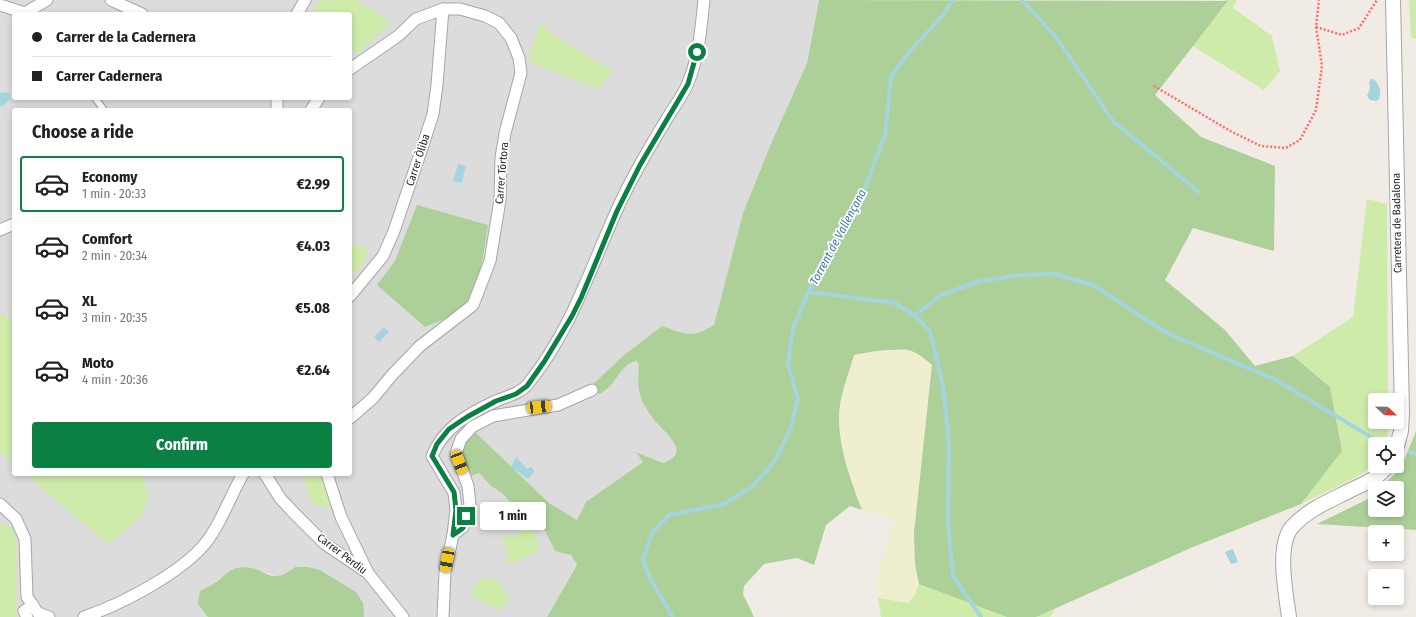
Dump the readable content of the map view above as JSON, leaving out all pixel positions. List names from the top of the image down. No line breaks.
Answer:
{"streets":{"street":["Carrer Òliba","Carrer Tórtora","Carretera de Badalona","Carrer Perdiu"]},"crossings":[["Carrer Òliba","Carrer Tórtora"]],"water":["Torrent de Vallençana"],"north":"right","page":{"banner":["Carrer de la Cadernera","Carrer Cadernera"],"heading":"Choose a ride","list":[{"name":"Economy","note":"1 min · 20:33","value":"€2.99"},{"name":"Comfort","note":"2 min · 20:34","value":"€4.03"},{"name":"XL","note":"3 min · 20:35","value":"€5.08"},{"name":"Moto","note":"4 min · 20:36","value":"€2.64"}],"map_buttons":["+","−"],"buttons":"Confirm","bubble":"1 min"}}
